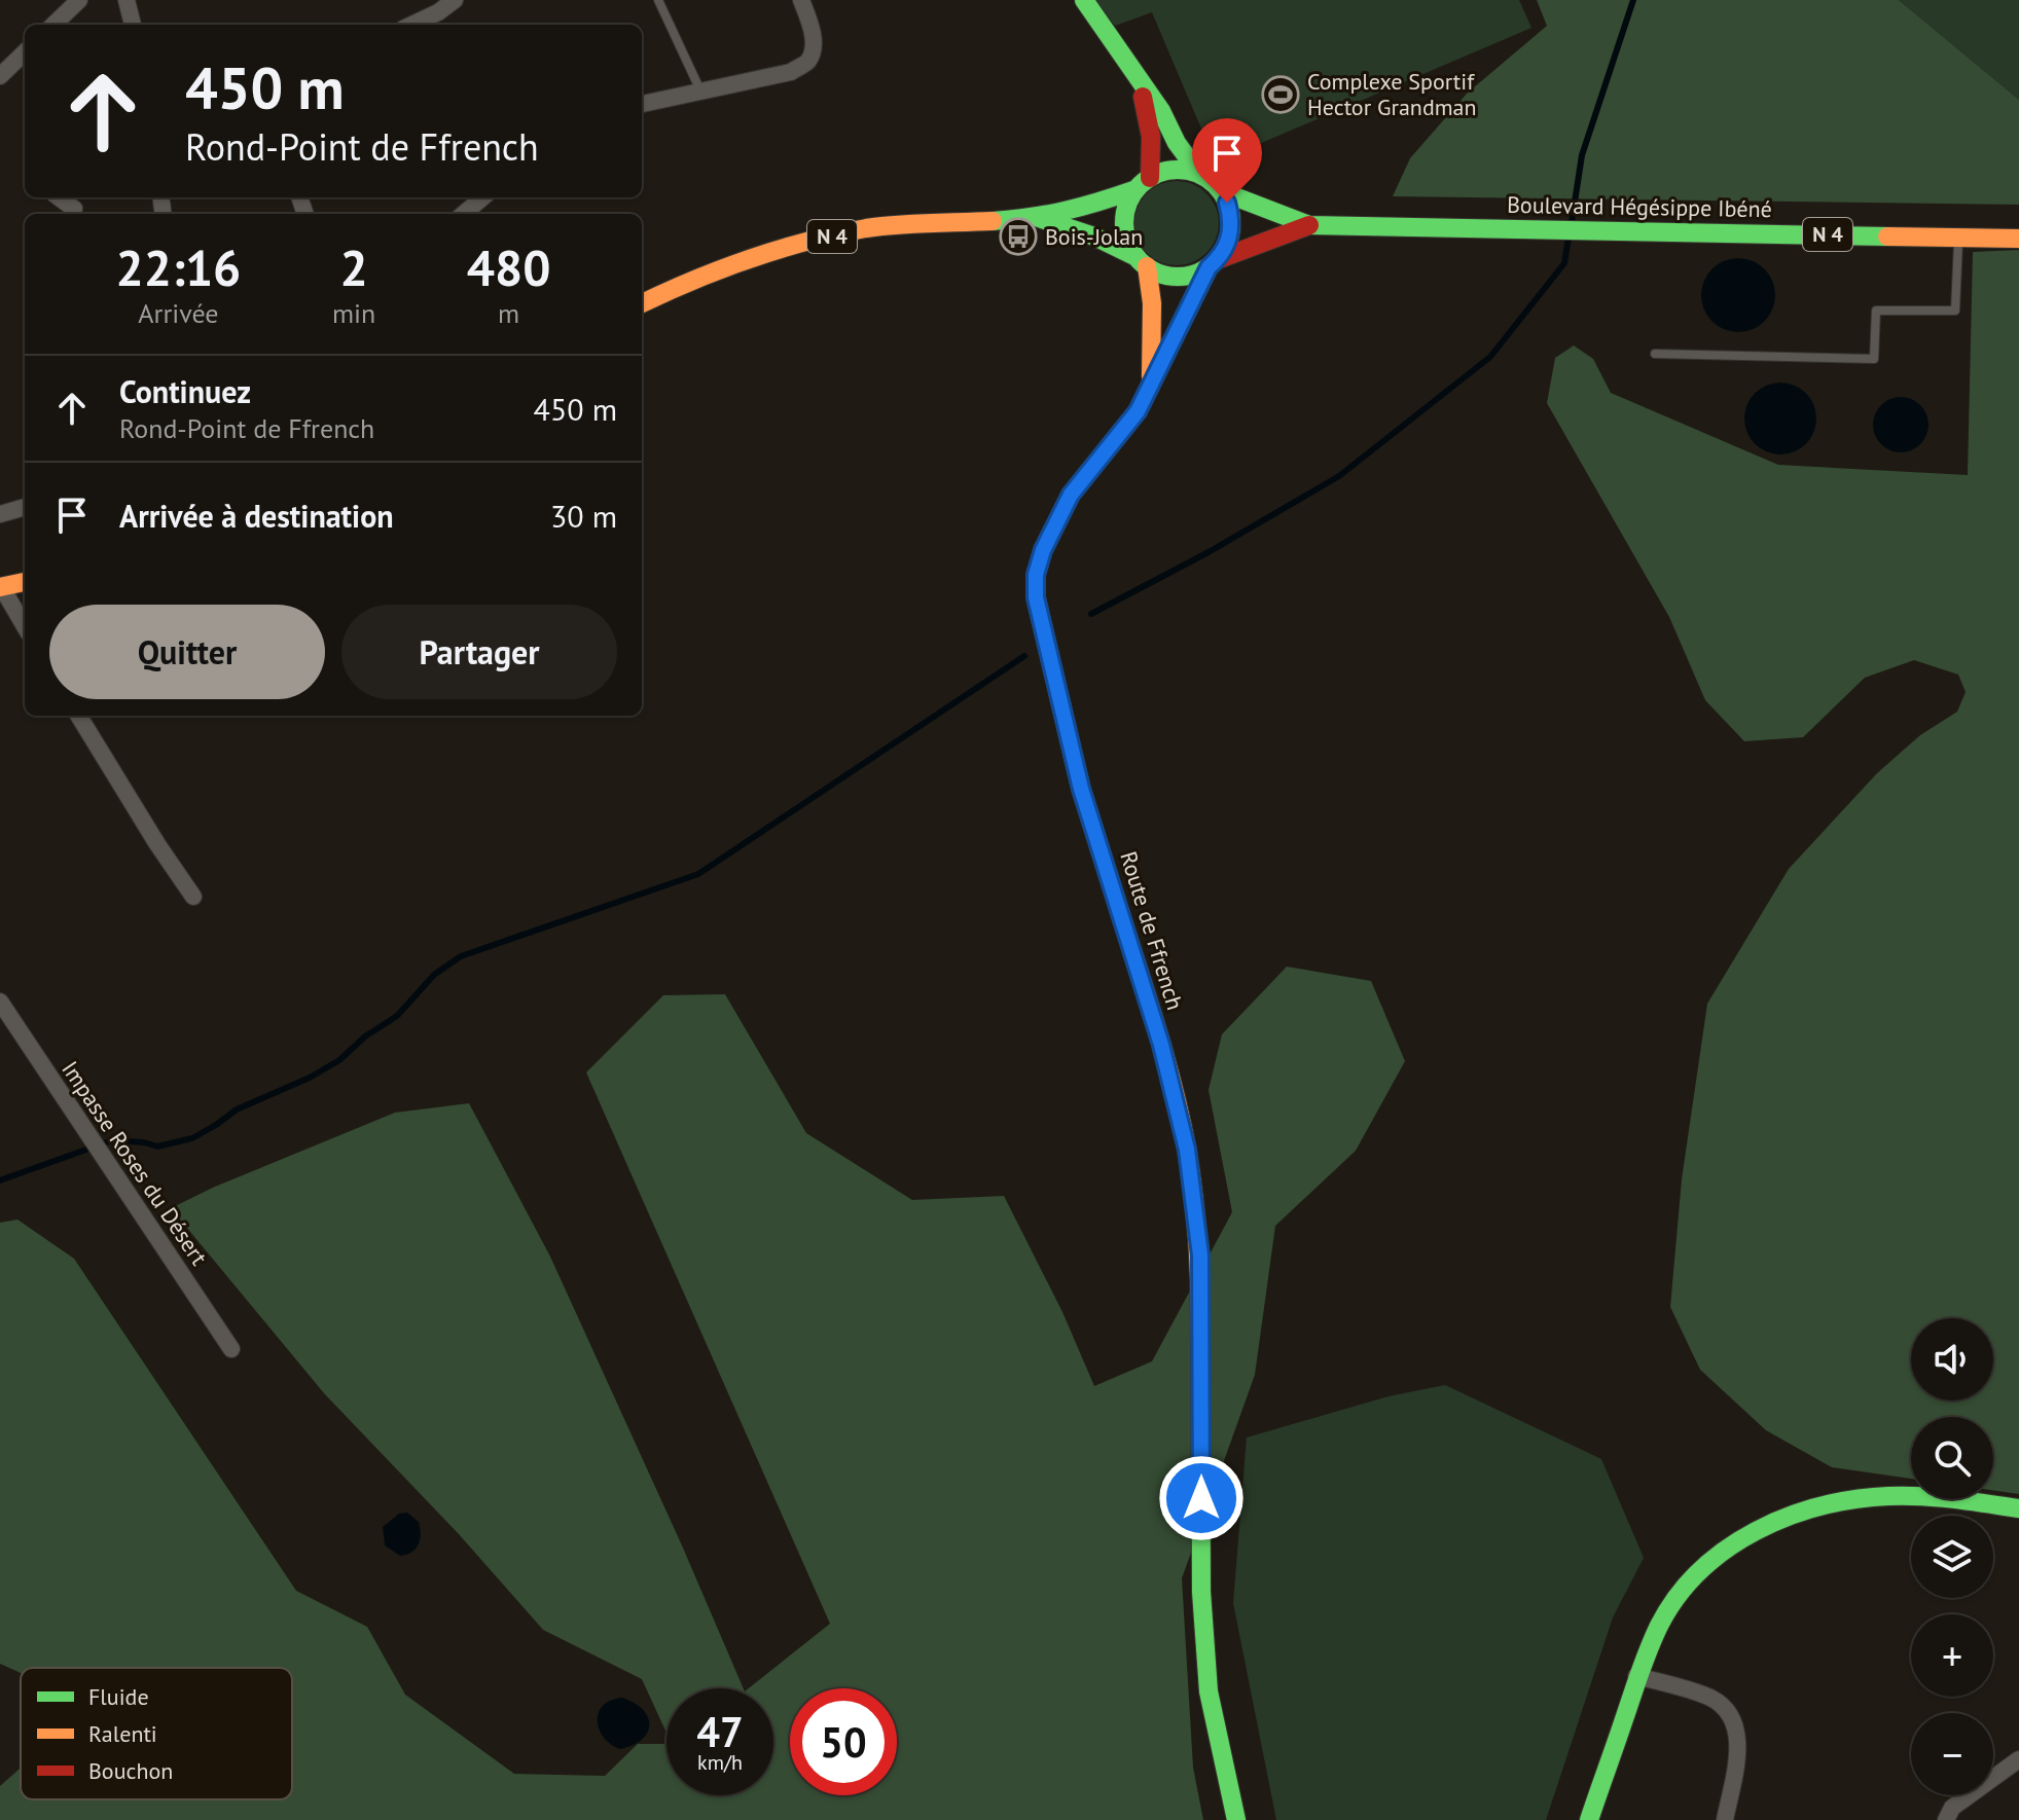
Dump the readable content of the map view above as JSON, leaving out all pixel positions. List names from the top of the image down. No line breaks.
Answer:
{"streets":{"main road":["Boulevard Hégésippe Ibéné","N 4","Route de Ffrench"],"street":["Impasse Roses du Désert"]},"crossings":[["Boulevard Hégésippe Ibéné","N 4"],["Boulevard Hégésippe Ibéné","Route de Ffrench"],["N 4","Route de Ffrench"]],"places":{"sports":["Complexe Sportif Hector Grandman"],"bus stop":["Bois-Jolan"]},"legend":["Fluide","Ralenti","Bouchon"],"page":{"turn":["450 m","Rond-Point de Ffrench"],"eta":["22:16","Arrivée","2","min","480","m"],"list":[{"name":"Continuez","note":"Rond-Point de Ffrench","value":"450 m"},{"name":"Arrivée à destination","value":"30 m"}],"buttons":["Quitter","Partager"],"map_buttons":["+","−"],"speed":"47 km/h","limit":"50"}}
